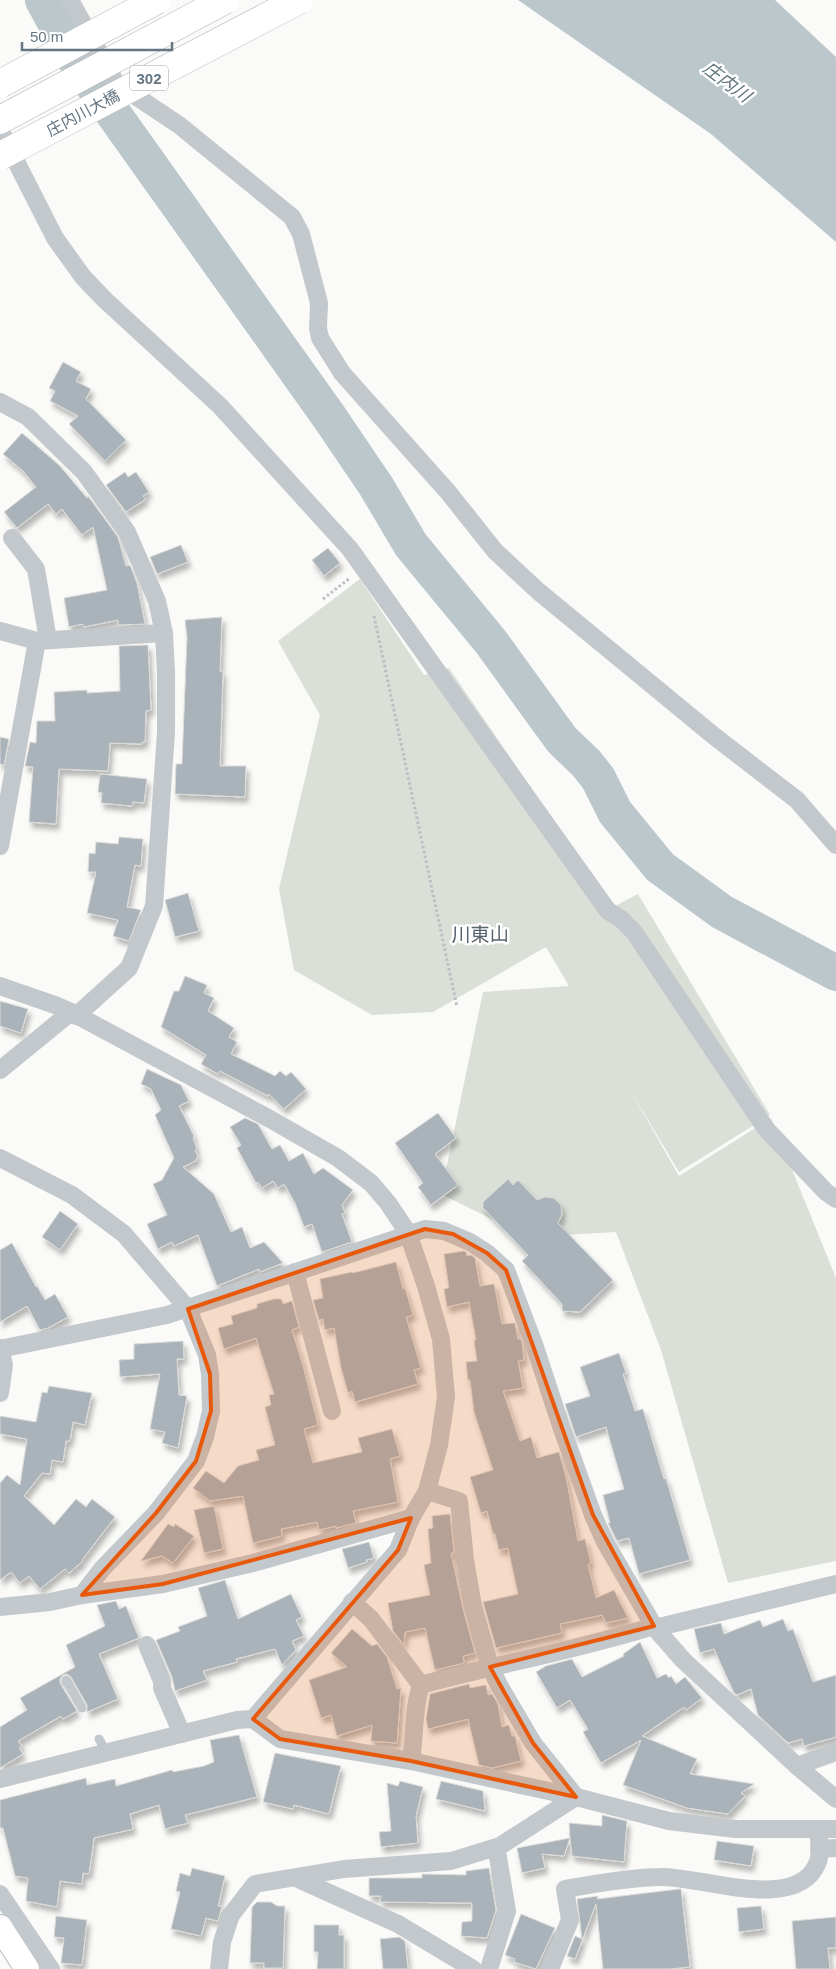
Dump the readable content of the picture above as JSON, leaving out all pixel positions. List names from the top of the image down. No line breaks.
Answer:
{"streets":{"highway":["302","庄内川大橋"]},"districts":["川東山"],"water":["庄内川"],"scale_bar":"50 m"}
